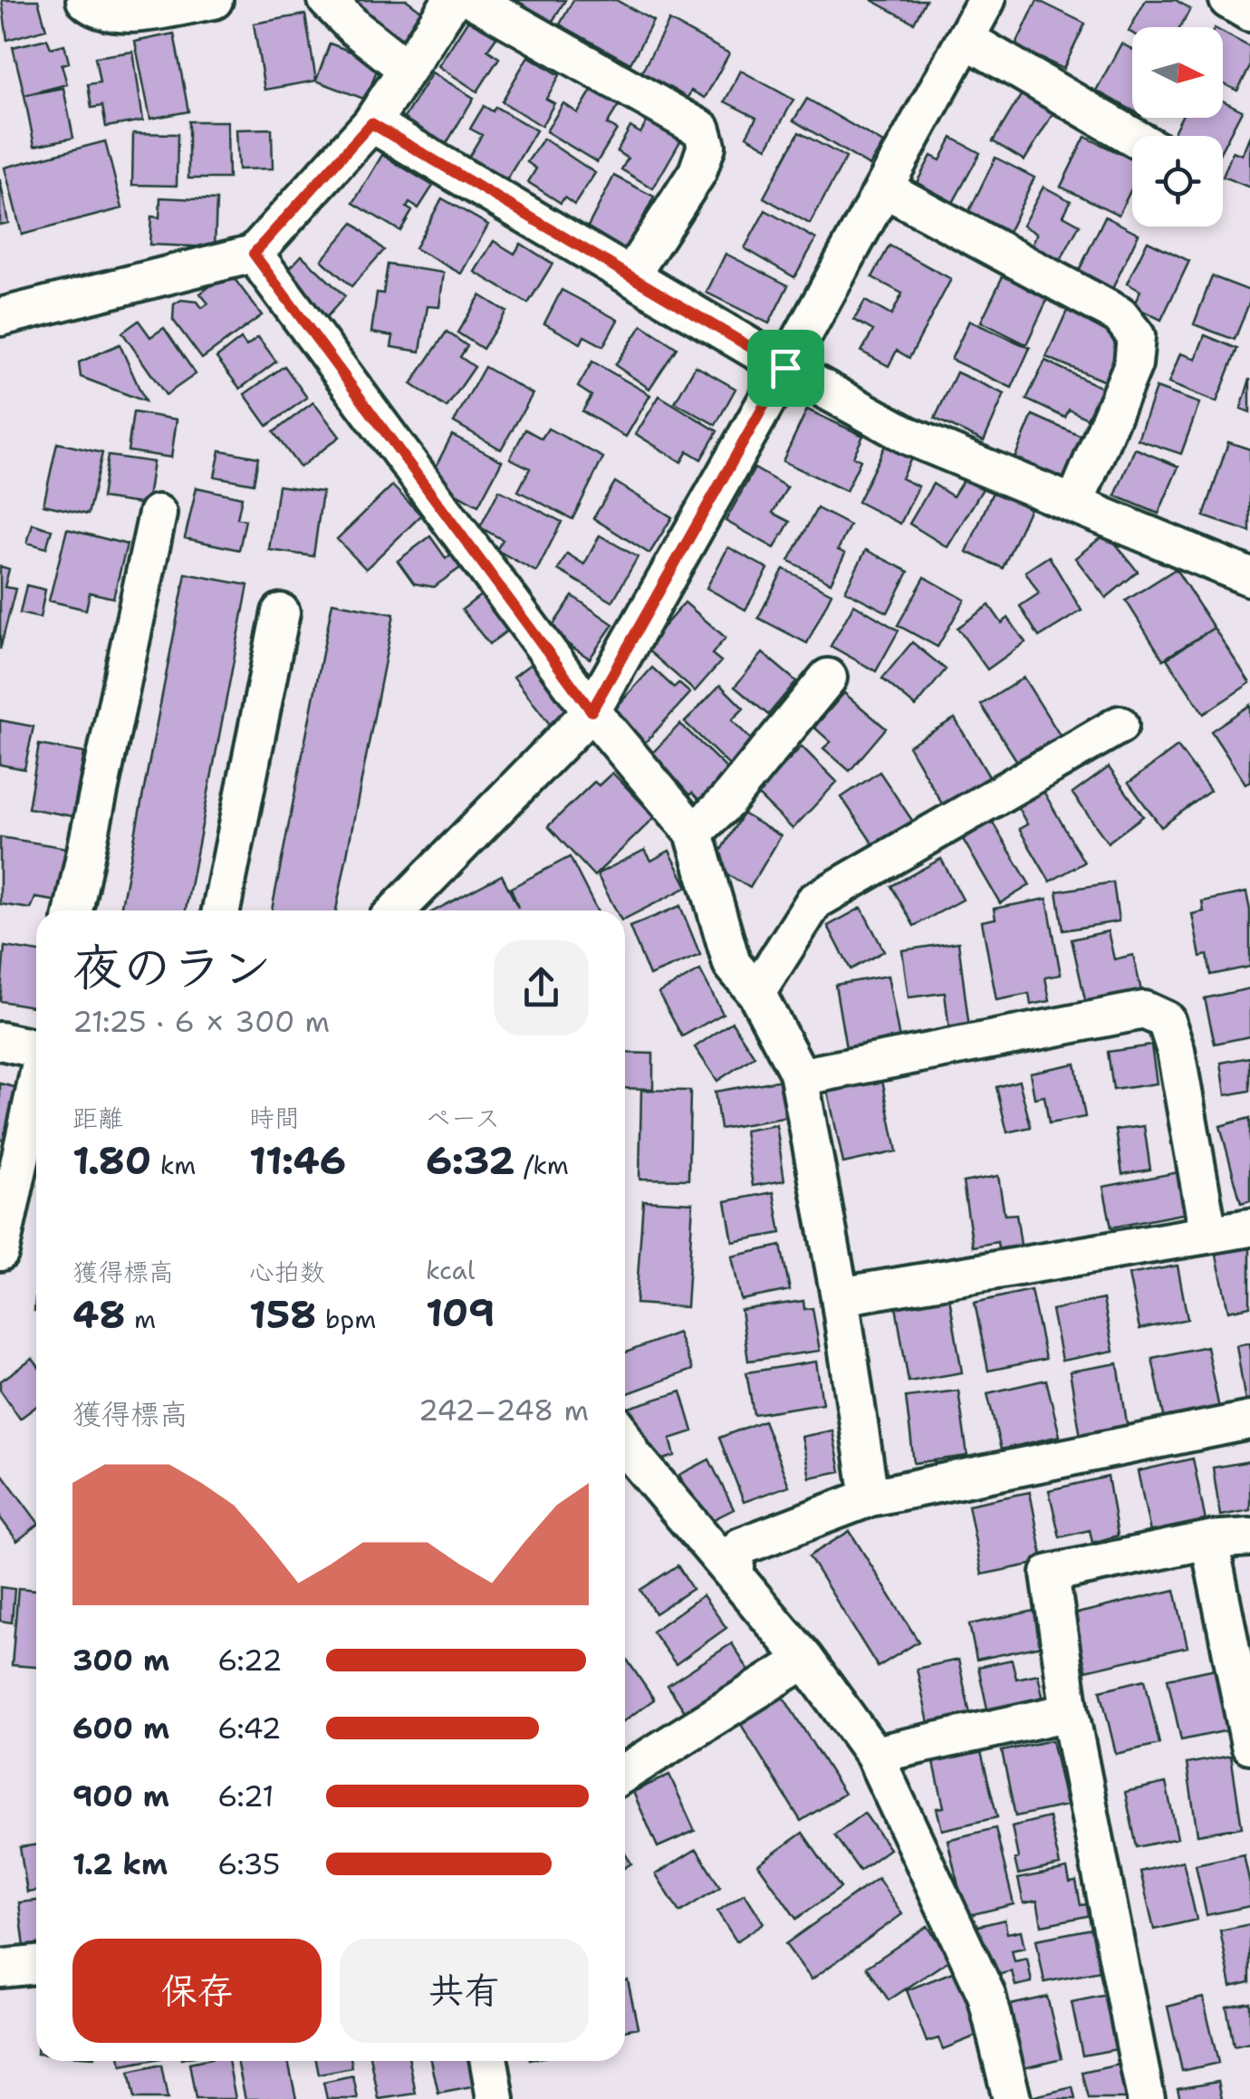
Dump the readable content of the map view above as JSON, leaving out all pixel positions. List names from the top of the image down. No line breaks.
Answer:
{"north":"right","page":{"heading":["夜のラン","21:25 · 6 × 300 m"],"stats":[["距離","1.80 km"],["時間","11:46"],["ペース","6:32 /km"],["獲得標高","48 m"],["心拍数","158 bpm"],["kcal","109"]],"chart":["獲得標高","242–248 m"],"list":[{"name":"300 m","note":"6:22"},{"name":"600 m","note":"6:42"},{"name":"900 m","note":"6:21"},{"name":"1.2 km","note":"6:35"}],"buttons":["保存","共有"]}}
